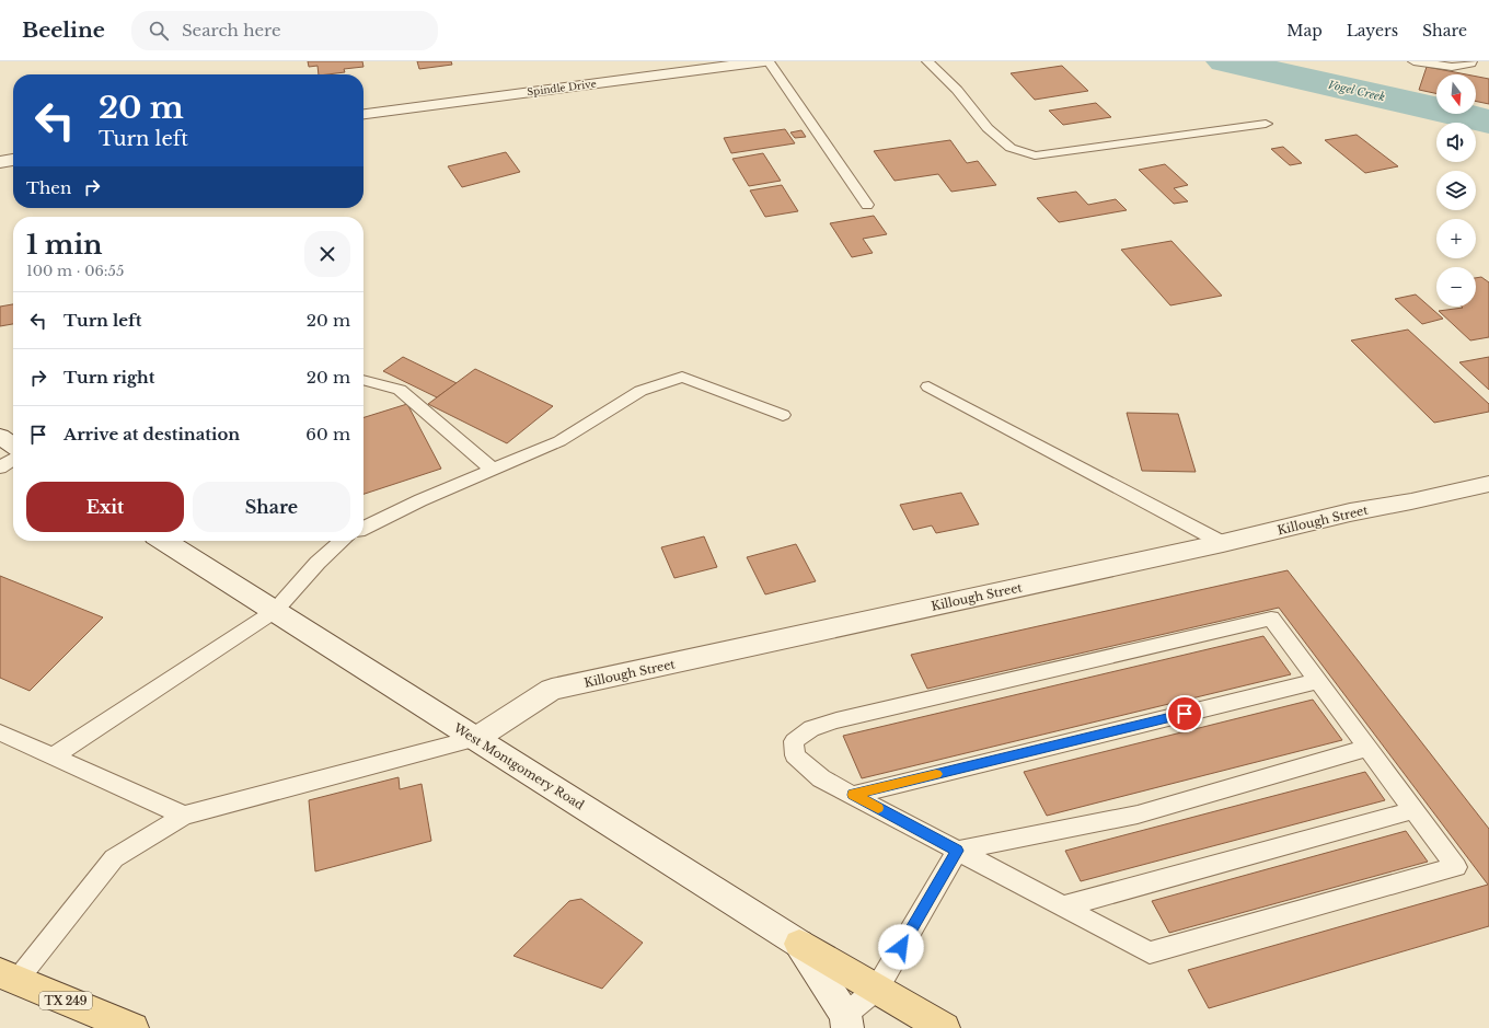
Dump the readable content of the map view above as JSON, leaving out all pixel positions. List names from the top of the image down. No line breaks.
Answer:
{"streets":{"main road":["TX 249"],"street":["Spindle Drive","Killough Street","West Montgomery Road"]},"crossings":[["Killough Street","West Montgomery Road"]],"water":["Vogel Creek"],"north":"bottom","page":{"header":"Beeline","search":"Search here","nav":["Map","Layers","Share"],"map_buttons":["+","−"],"turn":["20 m","Turn left"],"then":"Then","heading":["1 min","100 m · 06:55"],"list":[{"name":"Turn left","value":"20 m"},{"name":"Turn right","value":"20 m"},{"name":"Arrive at destination","value":"60 m"}],"buttons":["Exit","Share"]}}
